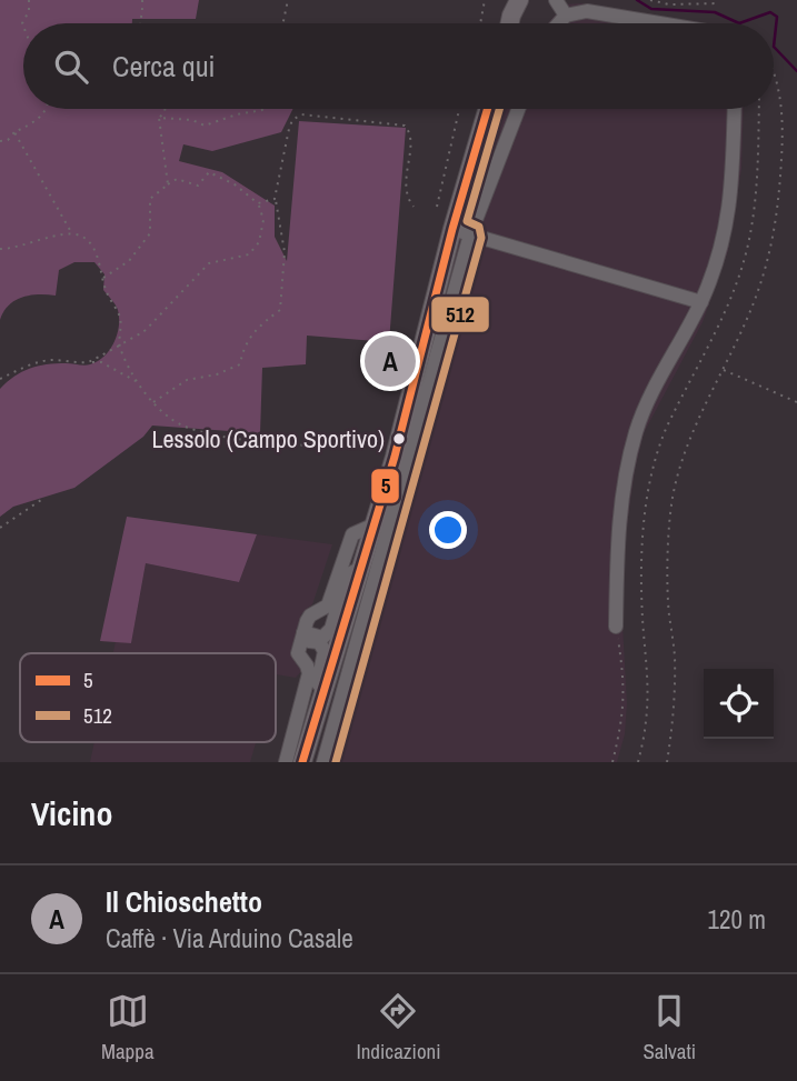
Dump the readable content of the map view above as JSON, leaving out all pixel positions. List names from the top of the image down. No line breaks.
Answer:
{"places":["Lessolo (Campo Sportivo)"],"lines":["transit line 5","transit line 512"],"legend":["5","512"],"page":{"search":"Cerca qui","pins":"A","heading":"Vicino","list":[{"mark":"A","name":"Il Chioschetto","note":"Caffè · Via Arduino Casale","value":"120 m"}],"nav":["Mappa","Indicazioni","Salvati"]}}
